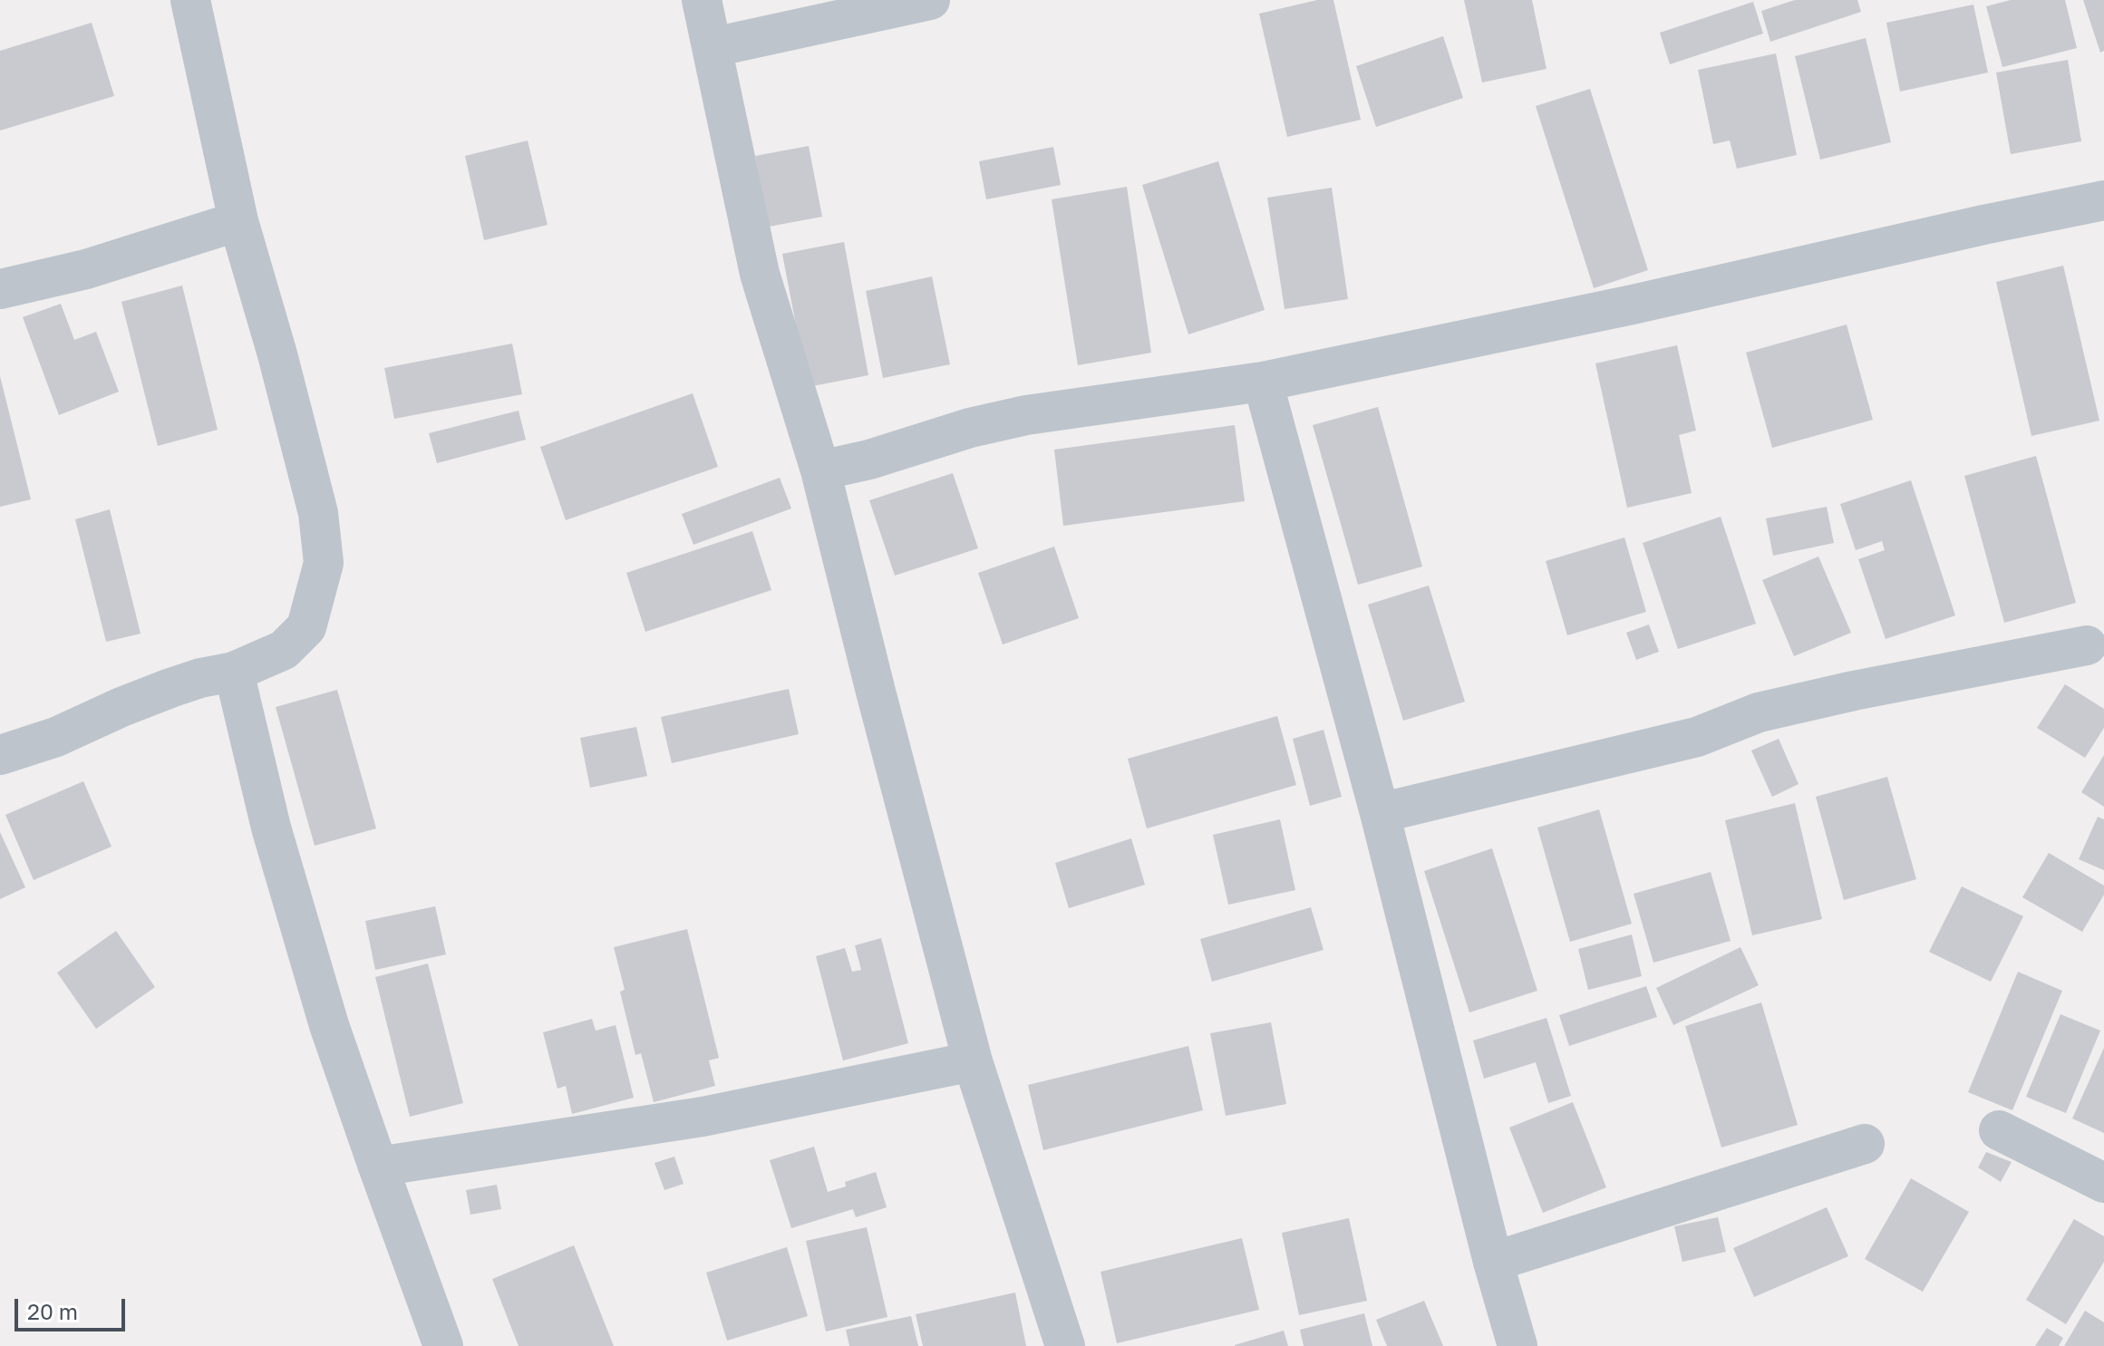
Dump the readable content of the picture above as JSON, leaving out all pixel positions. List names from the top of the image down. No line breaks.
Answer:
{"scale_bar":"20 m"}
